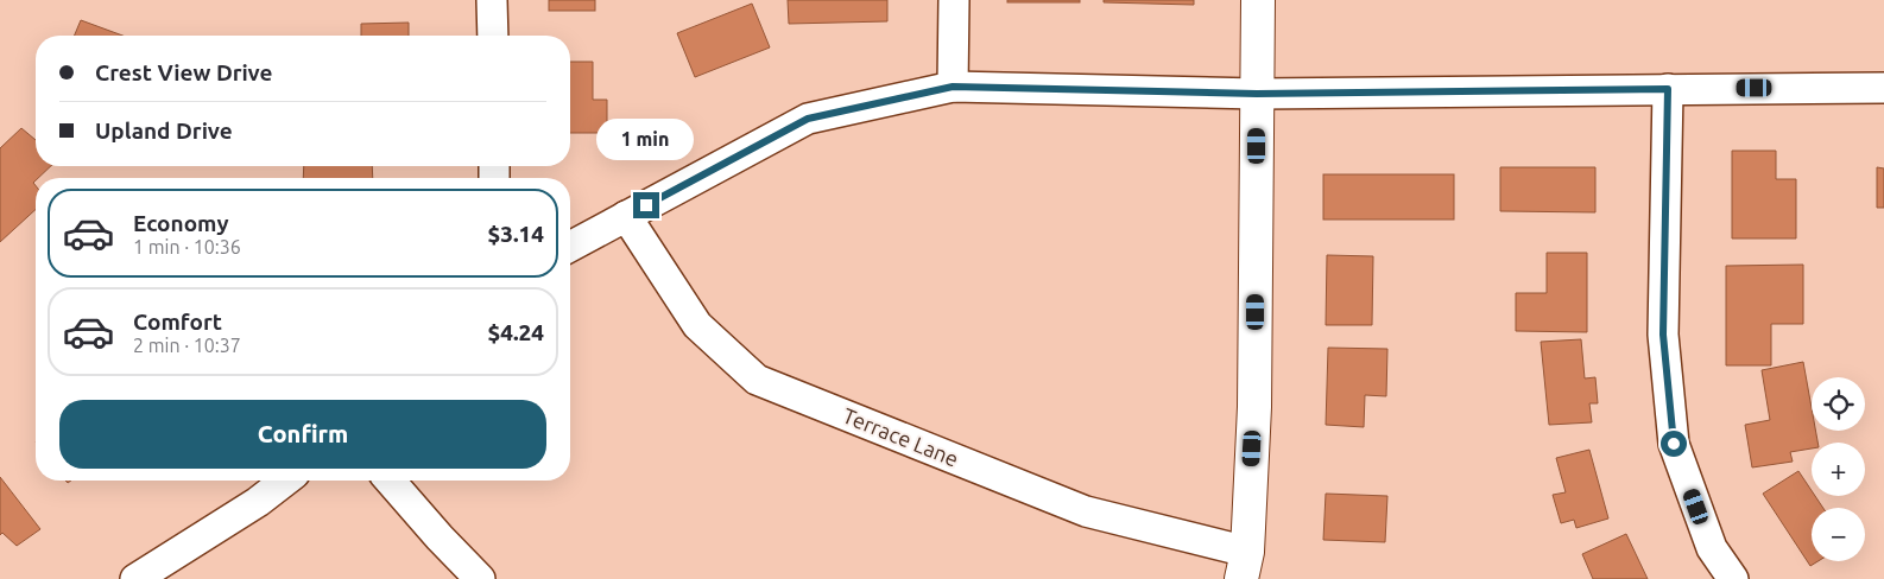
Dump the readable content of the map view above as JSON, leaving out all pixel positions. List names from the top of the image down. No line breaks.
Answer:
{"streets":{"street":["Terrace Lane"]},"page":{"banner":["Crest View Drive","Upland Drive"],"bubble":"1 min","list":[{"name":"Economy","note":"1 min · 10:36","value":"$3.14"},{"name":"Comfort","note":"2 min · 10:37","value":"$4.24"}],"map_buttons":["+","−"],"buttons":"Confirm"}}
